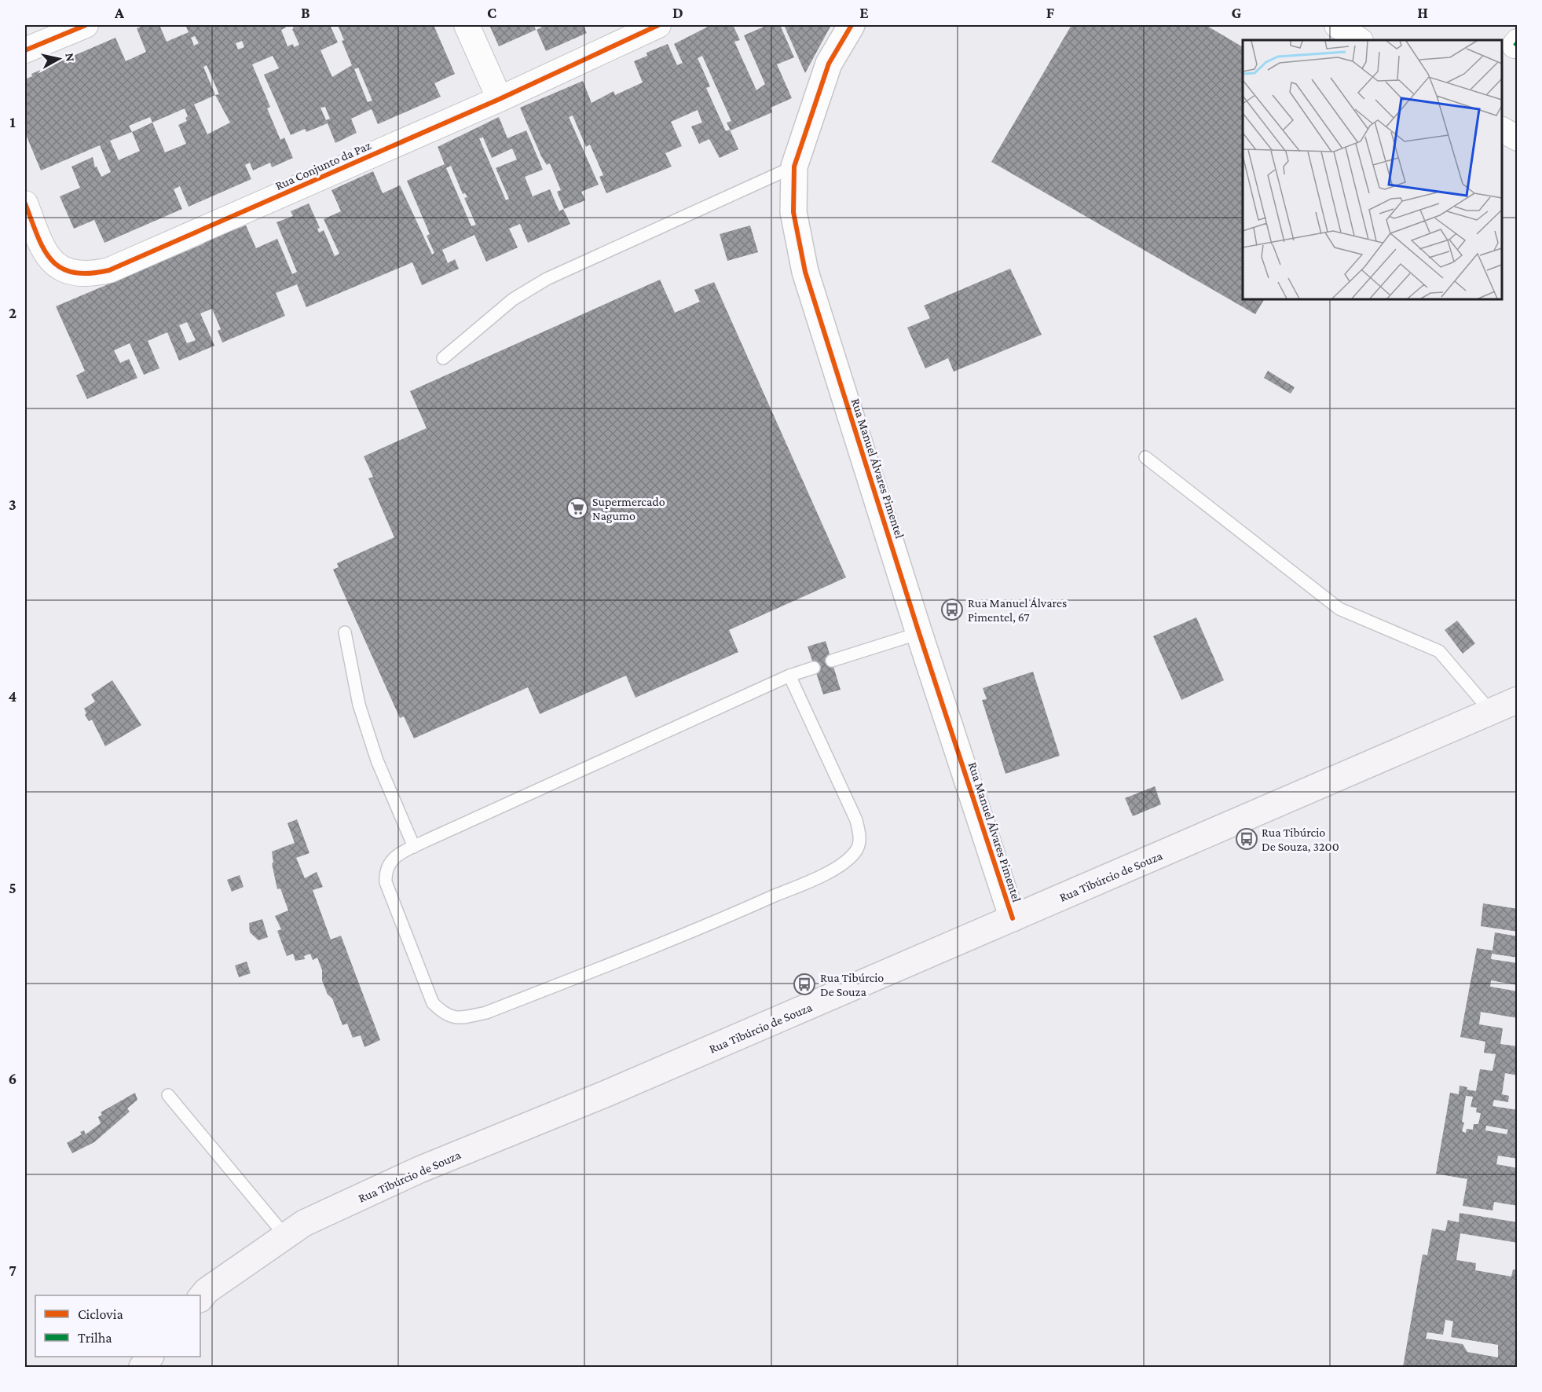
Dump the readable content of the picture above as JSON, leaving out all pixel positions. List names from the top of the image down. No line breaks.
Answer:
{"streets":{"main road":["Rua Tibúrcio de Souza"],"street":["Rua Conjunto da Paz","Rua Manuel Álvares Pimentel"]},"crossings":[["Rua Manuel Álvares Pimentel","Rua Tibúrcio de Souza"]],"places":{"supermarket":["Supermercado Nagumo"],"bus stop":["Rua Manuel Álvares Pimentel, 67","Rua Tibúrcio De Souza, 3200","Rua Tibúrcio De Souza"]},"legend":["Ciclovia","Trilha"],"north":"right","grid":{"columns":["A","B","C","D","E","F","G","H"],"rows":["1","2","3","4","5","6","7"]}}
